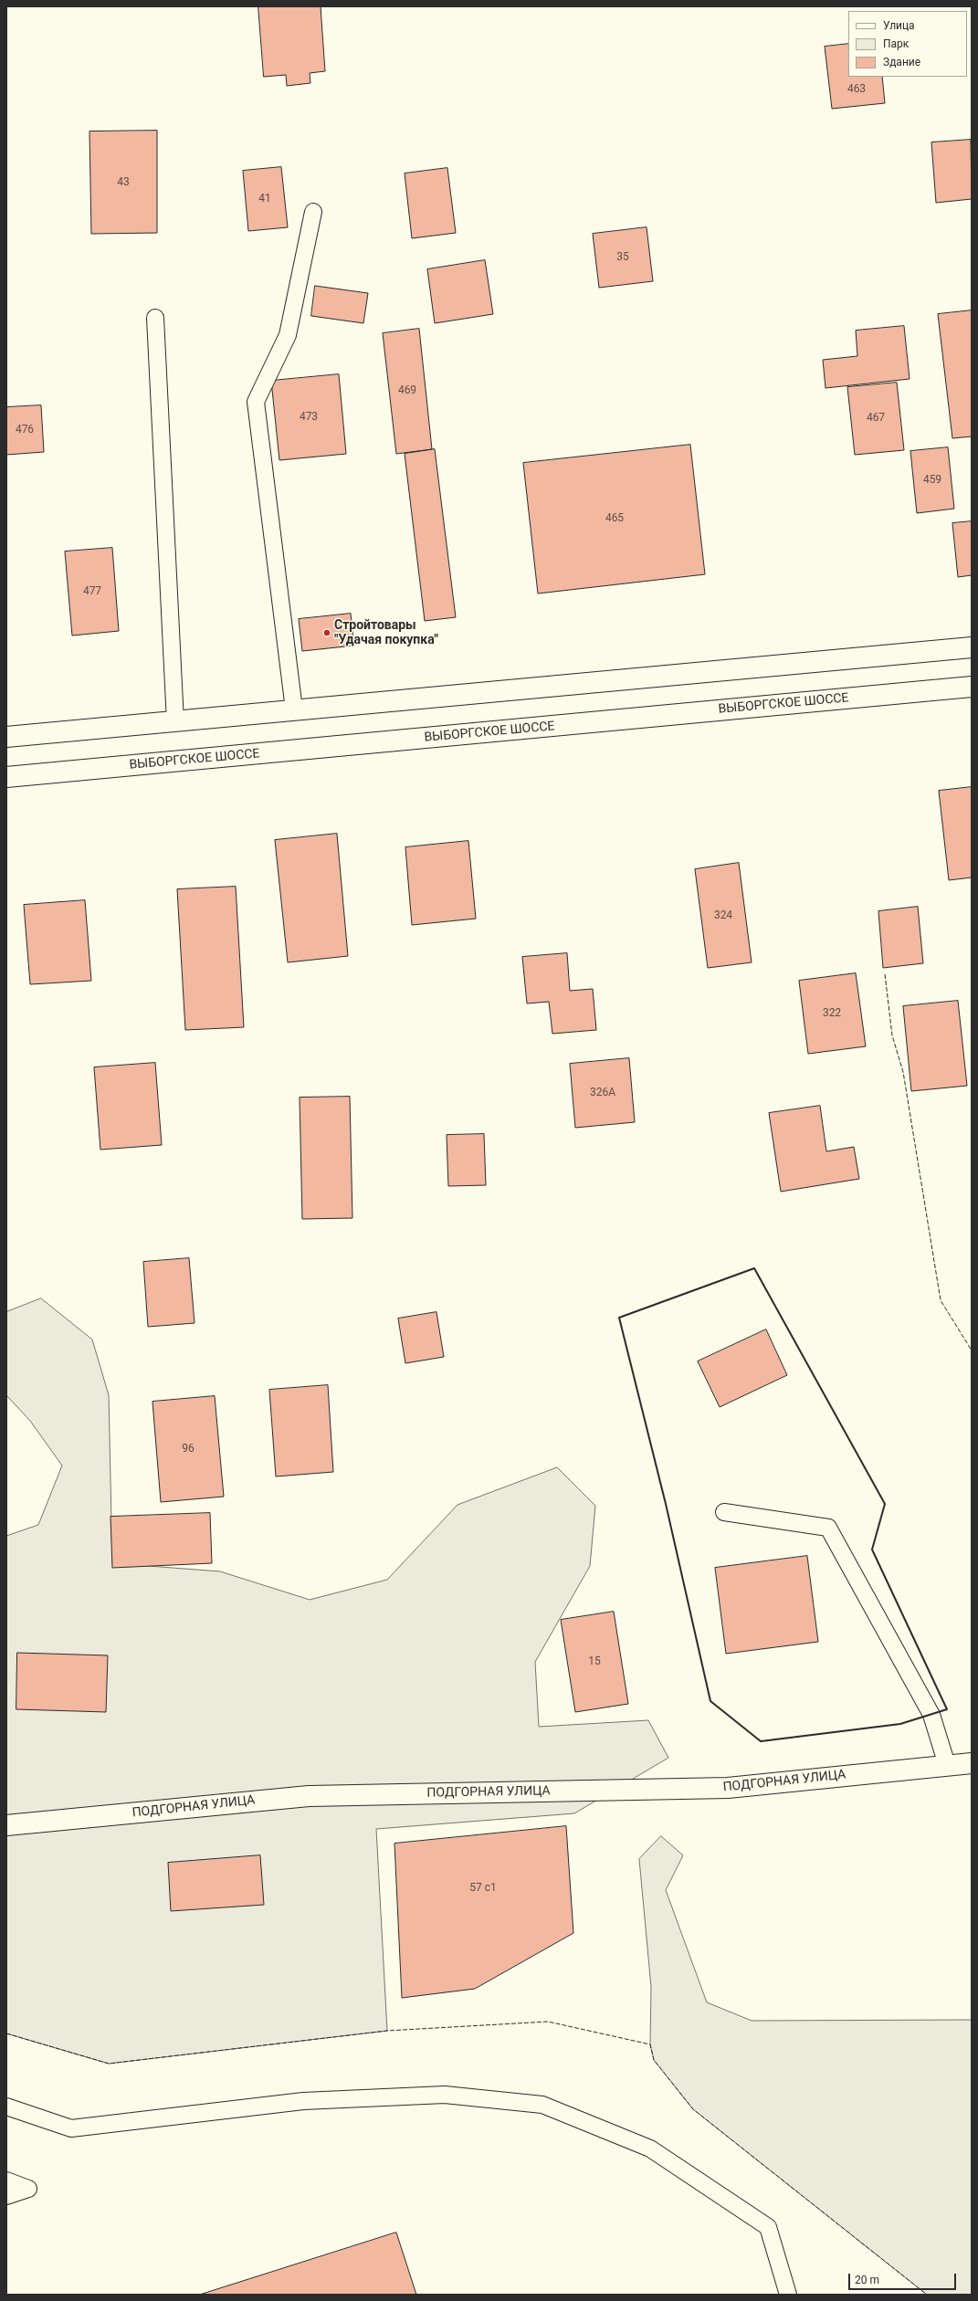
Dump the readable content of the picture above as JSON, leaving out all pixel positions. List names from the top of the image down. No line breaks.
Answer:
{"streets":{"main road":["ВЫБОРГСКОЕ ШОССЕ","ПОДГОРНАЯ УЛИЦА"]},"places":["Cтройтовары \"Удачая покупка\""],"house_numbers":["463","43","41","35","469","473","467","476","459","465","477","324","322","326А","96","15","57 с1"],"legend":["Улица","Парк","Здание"],"scale_bar":"20 m"}
